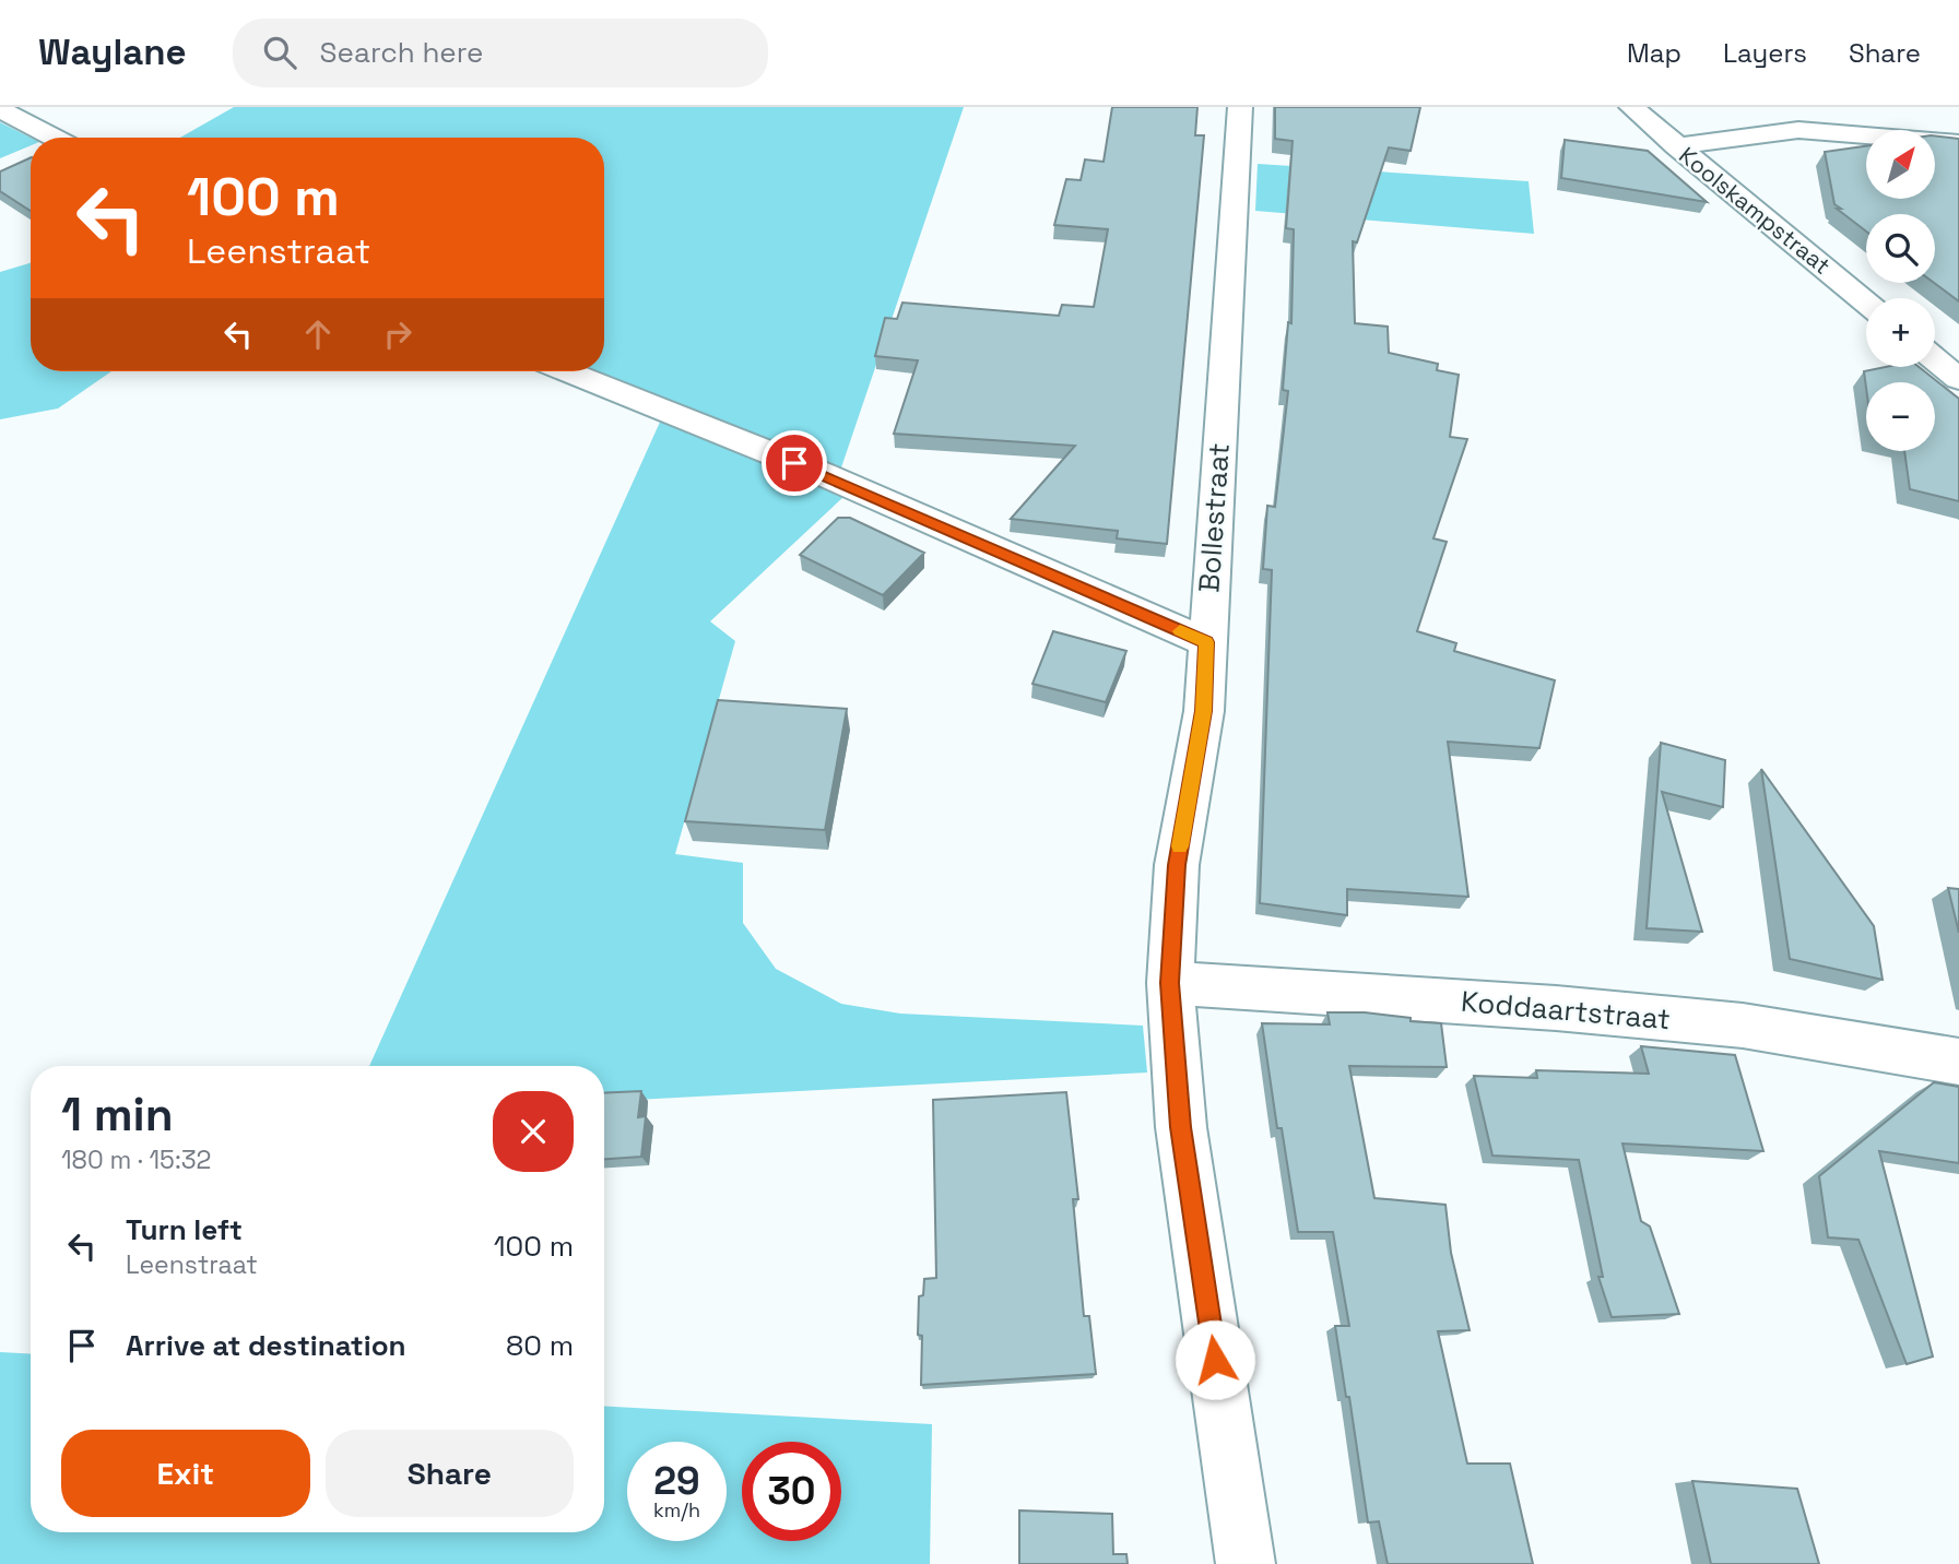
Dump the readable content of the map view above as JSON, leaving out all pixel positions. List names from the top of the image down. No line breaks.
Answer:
{"streets":{"street":["Koolskampstraat","Bollestraat","Koddaartstraat"]},"crossings":[["Bollestraat","Koddaartstraat"]],"north":"top right","page":{"header":"Waylane","search":"Search here","nav":["Map","Layers","Share"],"map_buttons":["+","−"],"turn":["100 m","Leenstraat"],"heading":["1 min","180 m · 15:32"],"list":[{"name":"Turn left","note":"Leenstraat","value":"100 m"},{"name":"Arrive at destination","value":"80 m"}],"buttons":["Exit","Share"],"speed":"29 km/h","limit":"30"}}
